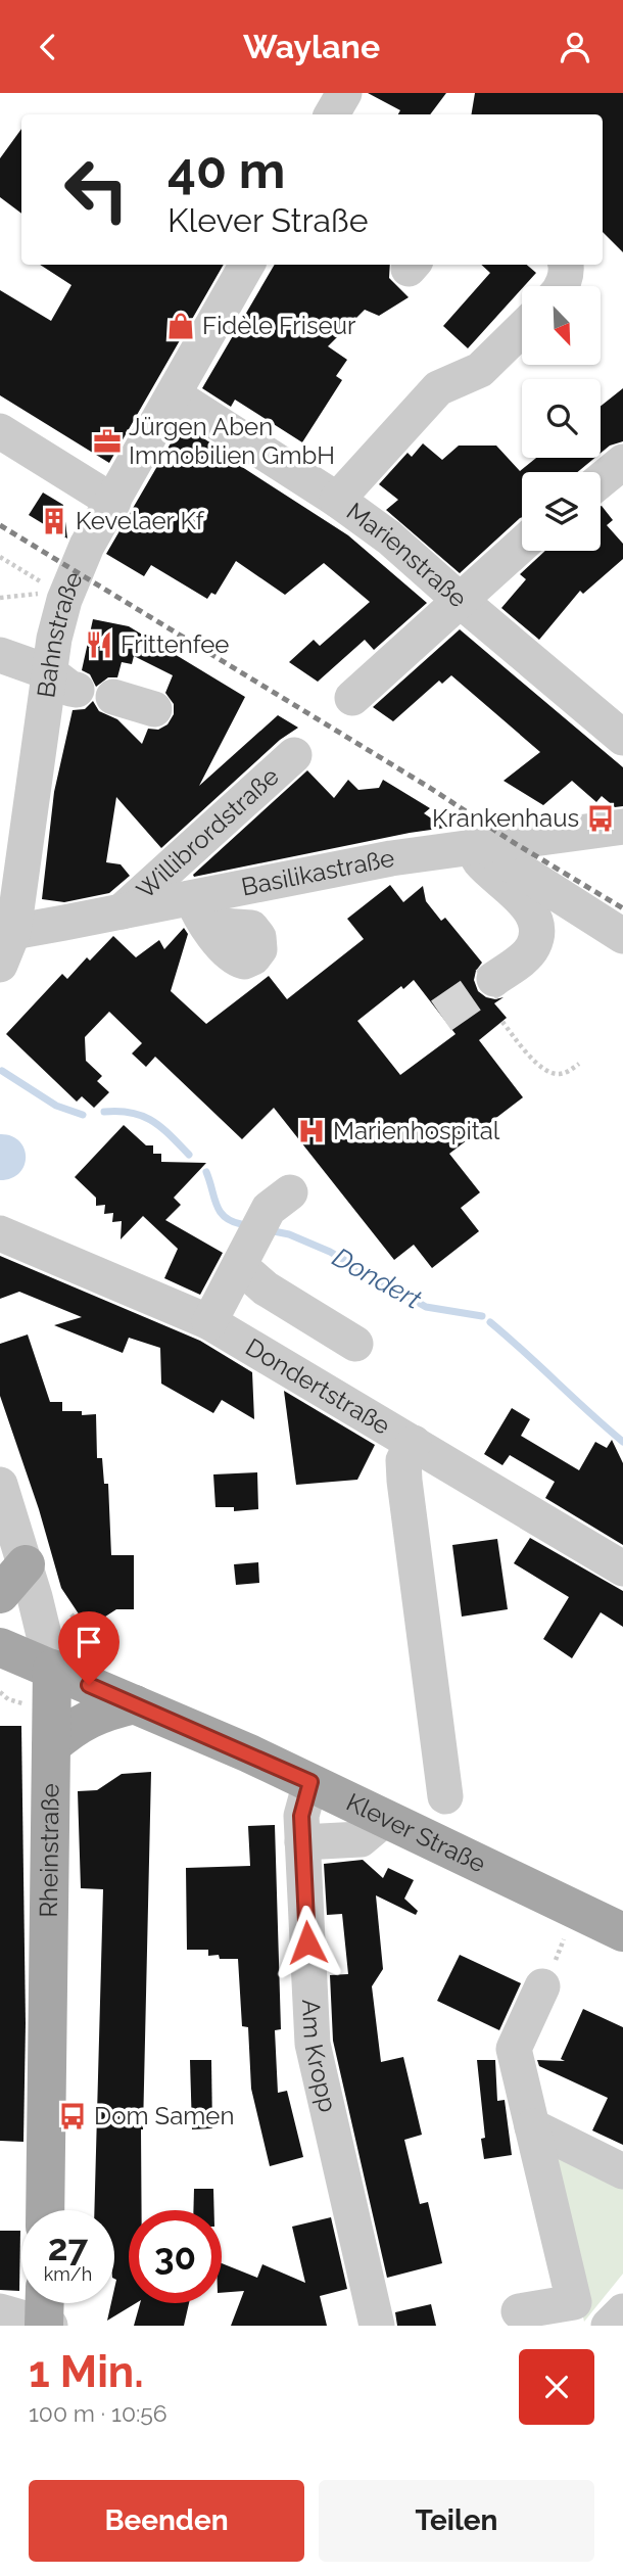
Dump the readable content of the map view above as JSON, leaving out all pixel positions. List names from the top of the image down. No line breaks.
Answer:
{"streets":{"main road":["Klever Straße","Rheinstraße"],"street":["Marienstraße","Bahnstraße","Willibrordstraße","Basilikastraße","Dondertstraße","Am Kropp"]},"crossings":[["Marienstraße","Bahnstraße"],["Bahnstraße","Basilikastraße"],["Willibrordstraße","Basilikastraße"],["Klever Straße","Rheinstraße"],["Klever Straße","Am Kropp"]],"water":["Dondert"],"places":{"shop":["Fidèle Friseur"],"office":["Jürgen Aben Immobilien GmbH"],"building":["Kevelaer Kf"],"restaurant":["Frittenfee"],"bus stop":["Krankenhaus","Dom Samen"],"hospital":["Marienhospital"]},"north":"bottom right","page":{"header":"Waylane","turn":["40 m","Klever Straße"],"speed":"27 km/h","limit":"30","heading":["1 Min.","100 m · 10:56"],"buttons":["Beenden","Teilen"]}}
